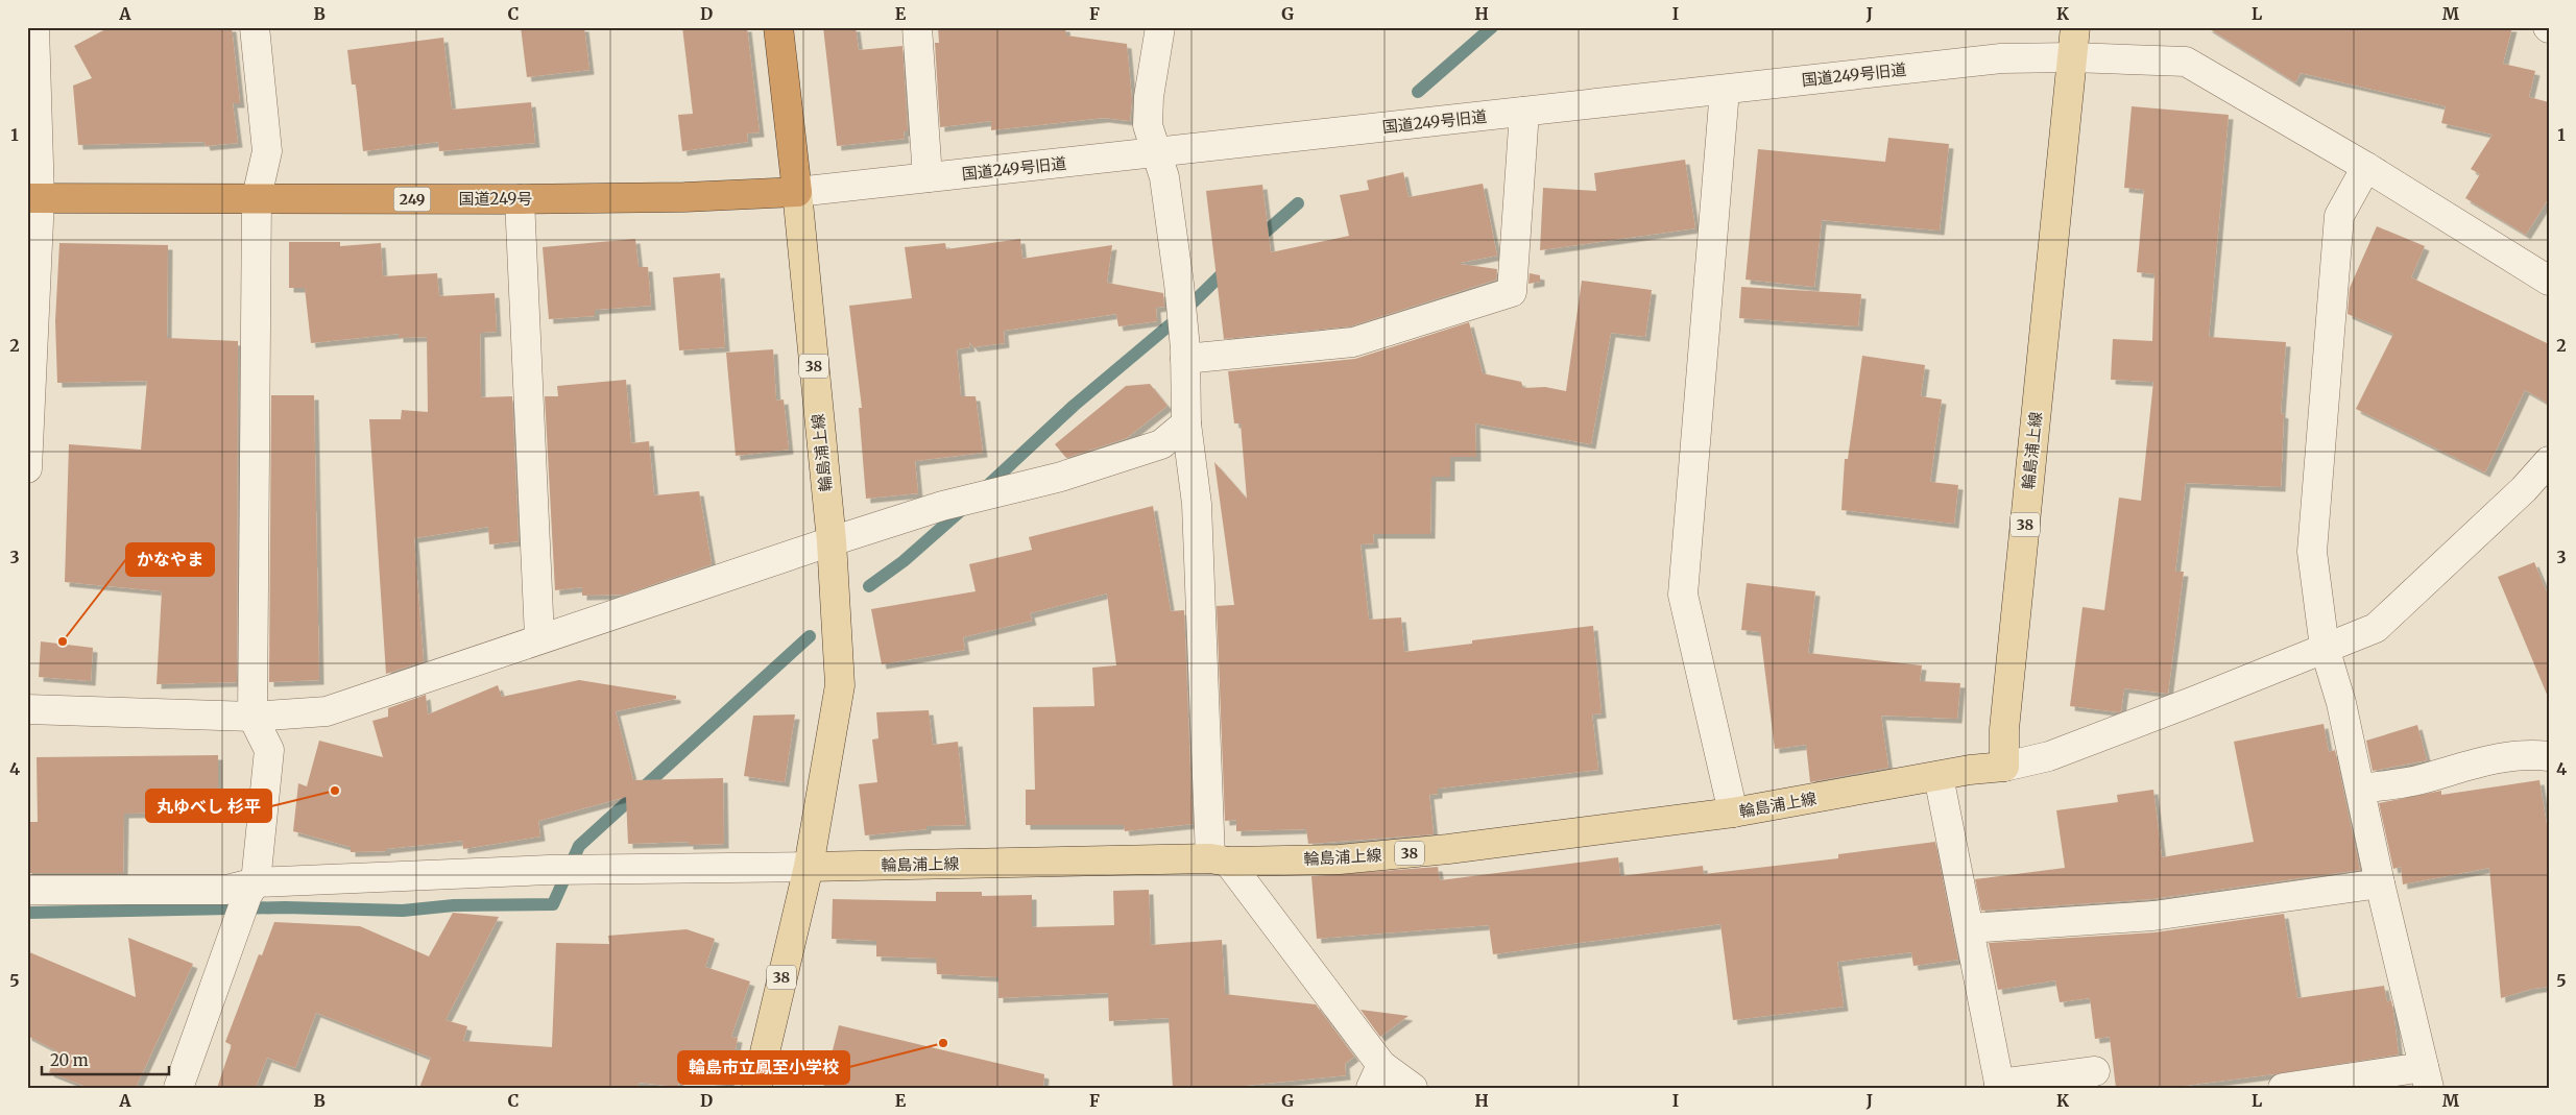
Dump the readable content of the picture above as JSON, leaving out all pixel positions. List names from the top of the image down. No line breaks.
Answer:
{"streets":{"highway":["249","国道249号"],"main road":["38","輪島浦上線"],"street":["国道249号旧道"]},"crossings":[["国道249号旧道","国道249号"],["国道249号旧道","輪島浦上線"],["国道249号","輪島浦上線"]],"places":["かなやま","丸ゆべし 杉平","輪島市立鳳至小学校"],"scale_bar":"20 m","grid":{"columns":["A","B","C","D","E","F","G","H","I","J","K","L","M"],"rows":["1","2","3","4","5"]}}
